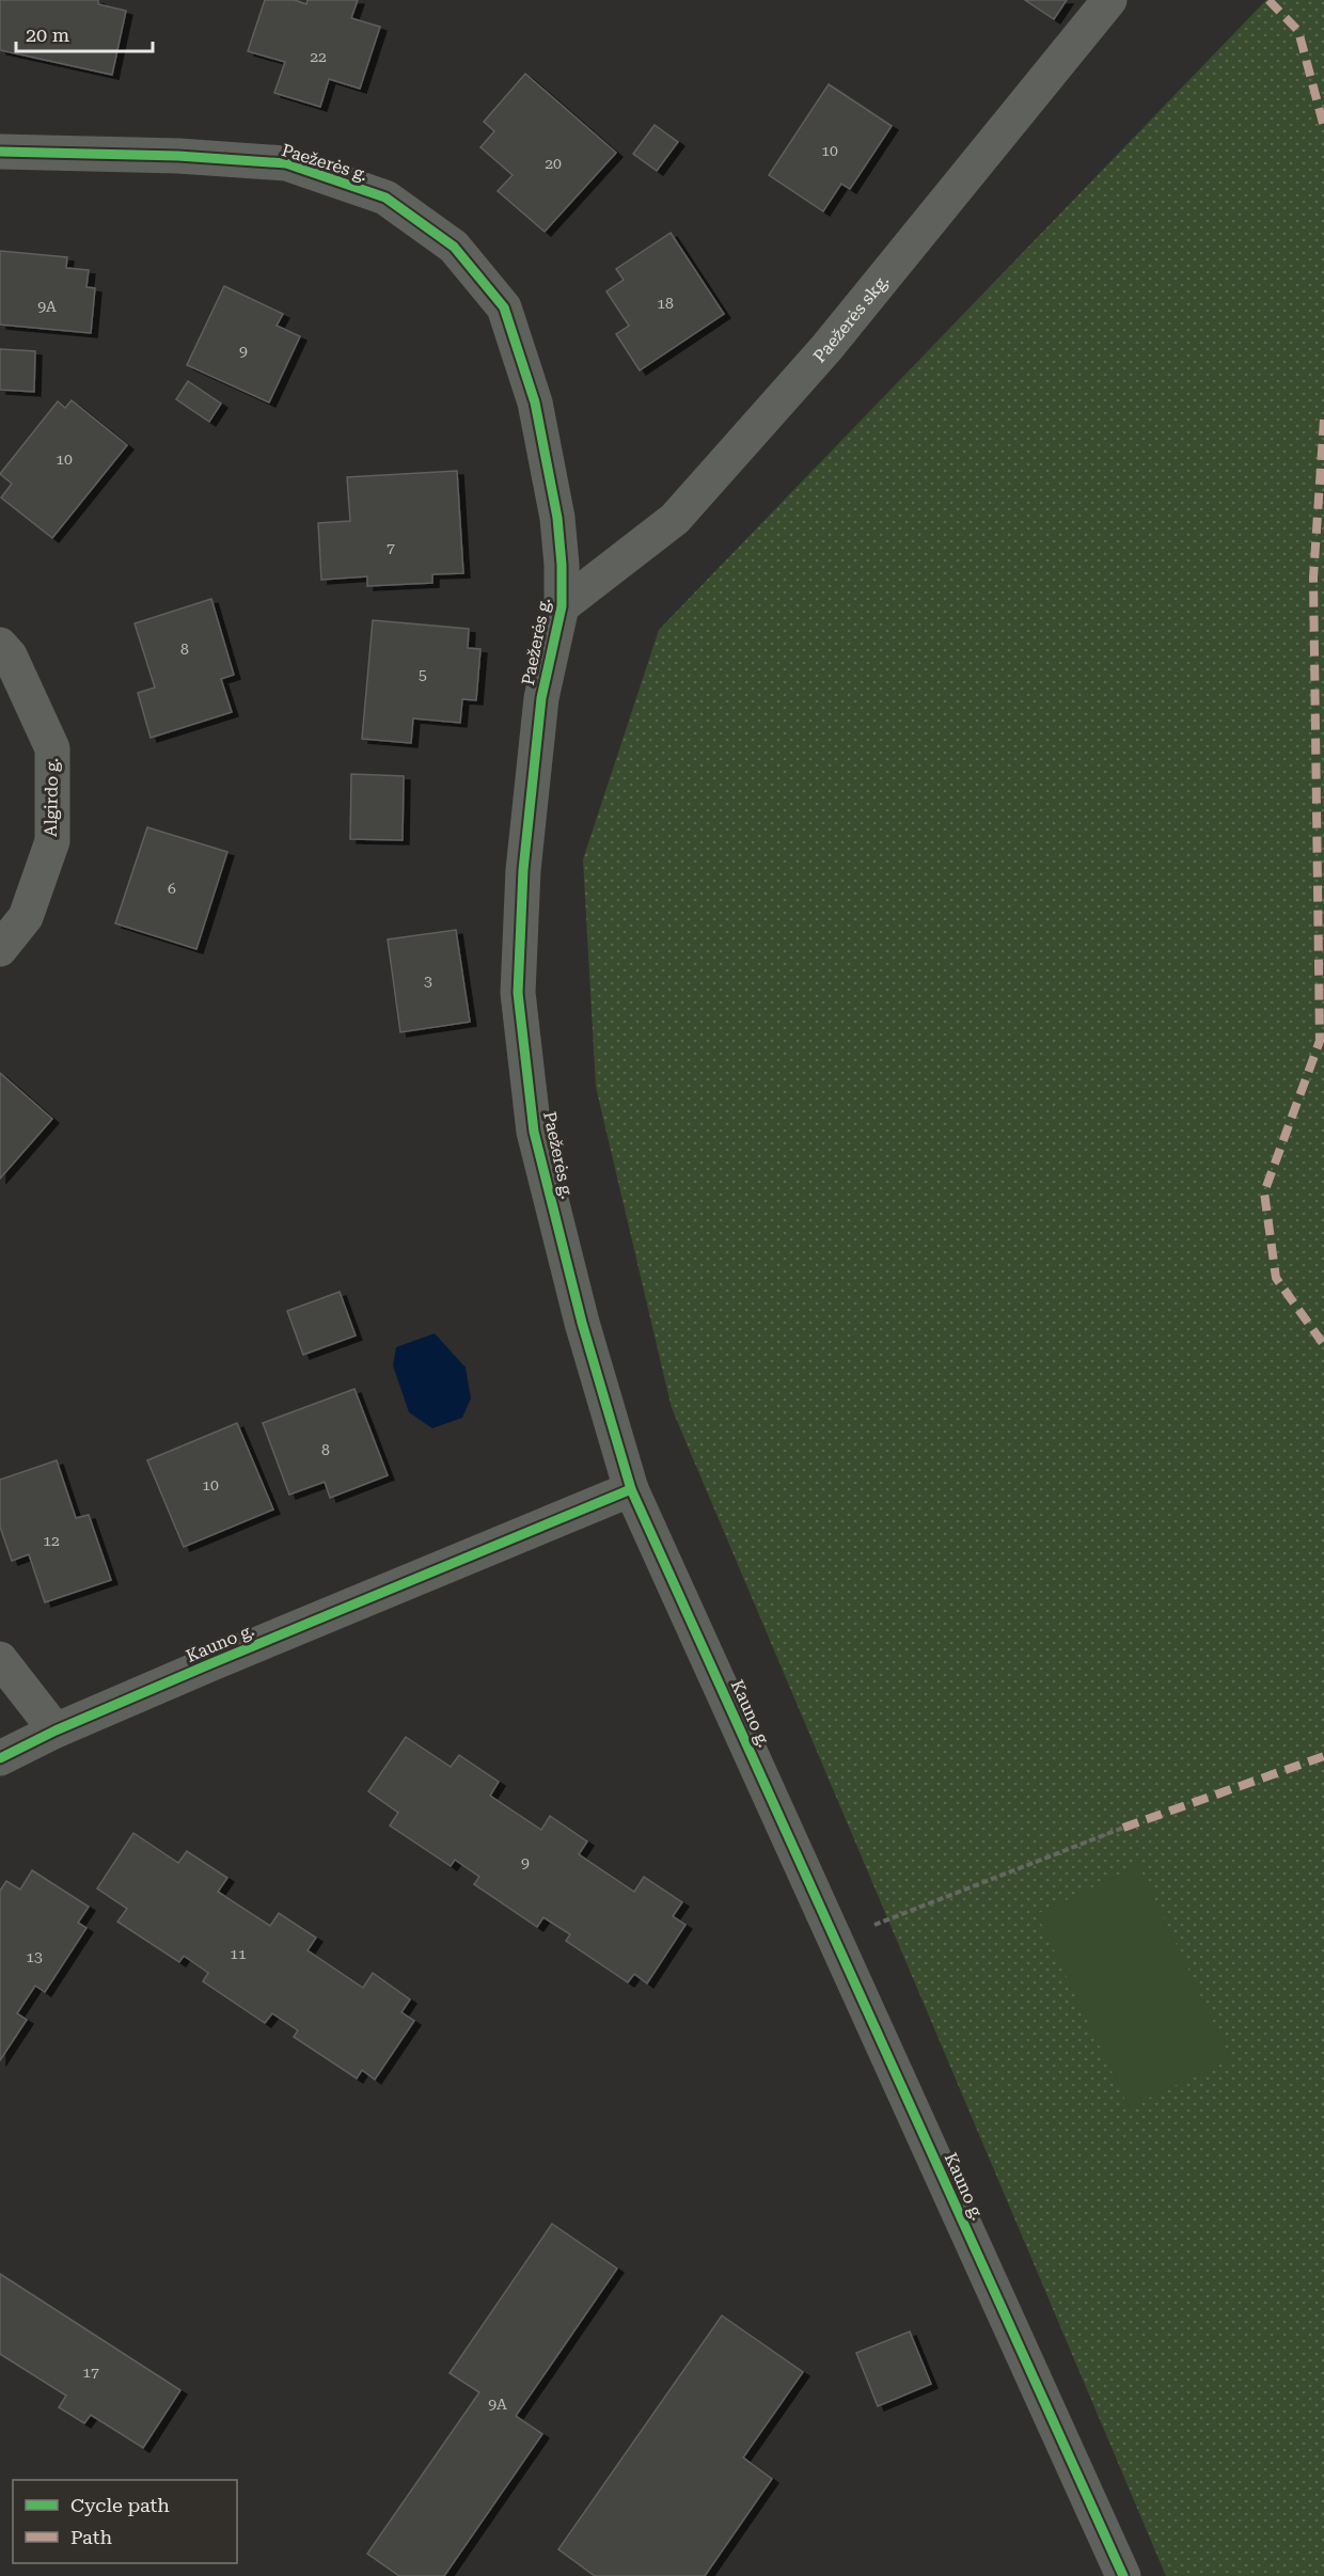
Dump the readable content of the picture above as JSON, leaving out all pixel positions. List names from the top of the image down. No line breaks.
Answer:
{"streets":{"street":["Paežerės g.","Paežerės skg.","Algirdo g.","Kauno g."]},"crossings":[["Paežerės g.","Paežerės skg."],["Paežerės g.","Kauno g."]],"house_numbers":["22","10","20","18","9A","9","10","7","8","5","6","3","8","10","12","9","11","13","17","9A"],"legend":["Cycle path","Path"],"scale_bar":"20 m"}
